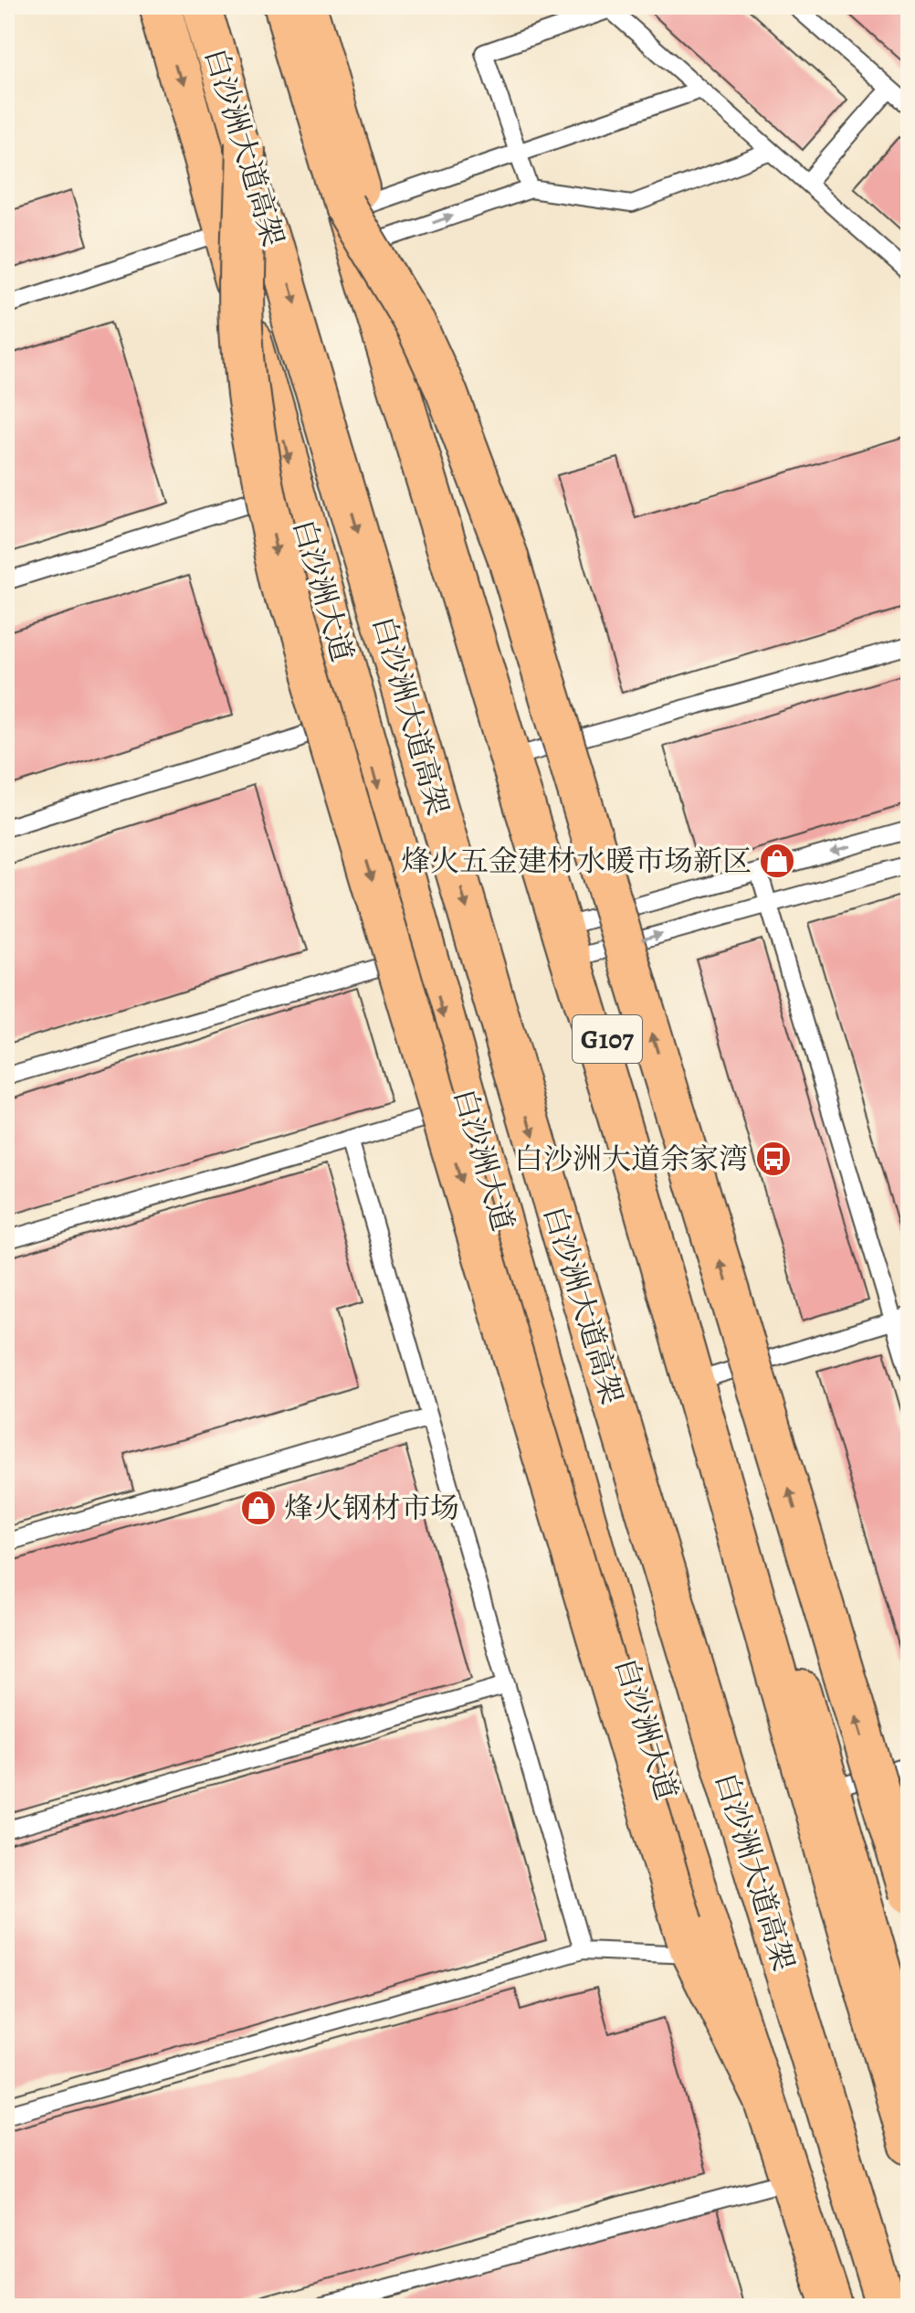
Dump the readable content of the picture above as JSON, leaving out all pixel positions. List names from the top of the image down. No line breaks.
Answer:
{"streets":{"main road":["白沙洲大道高架","白沙洲大道","G107"]},"places":{"shop":["烽火五金建材水暖市场新区","烽火钢材市场"],"bus stop":["白沙洲大道余家湾"]}}
